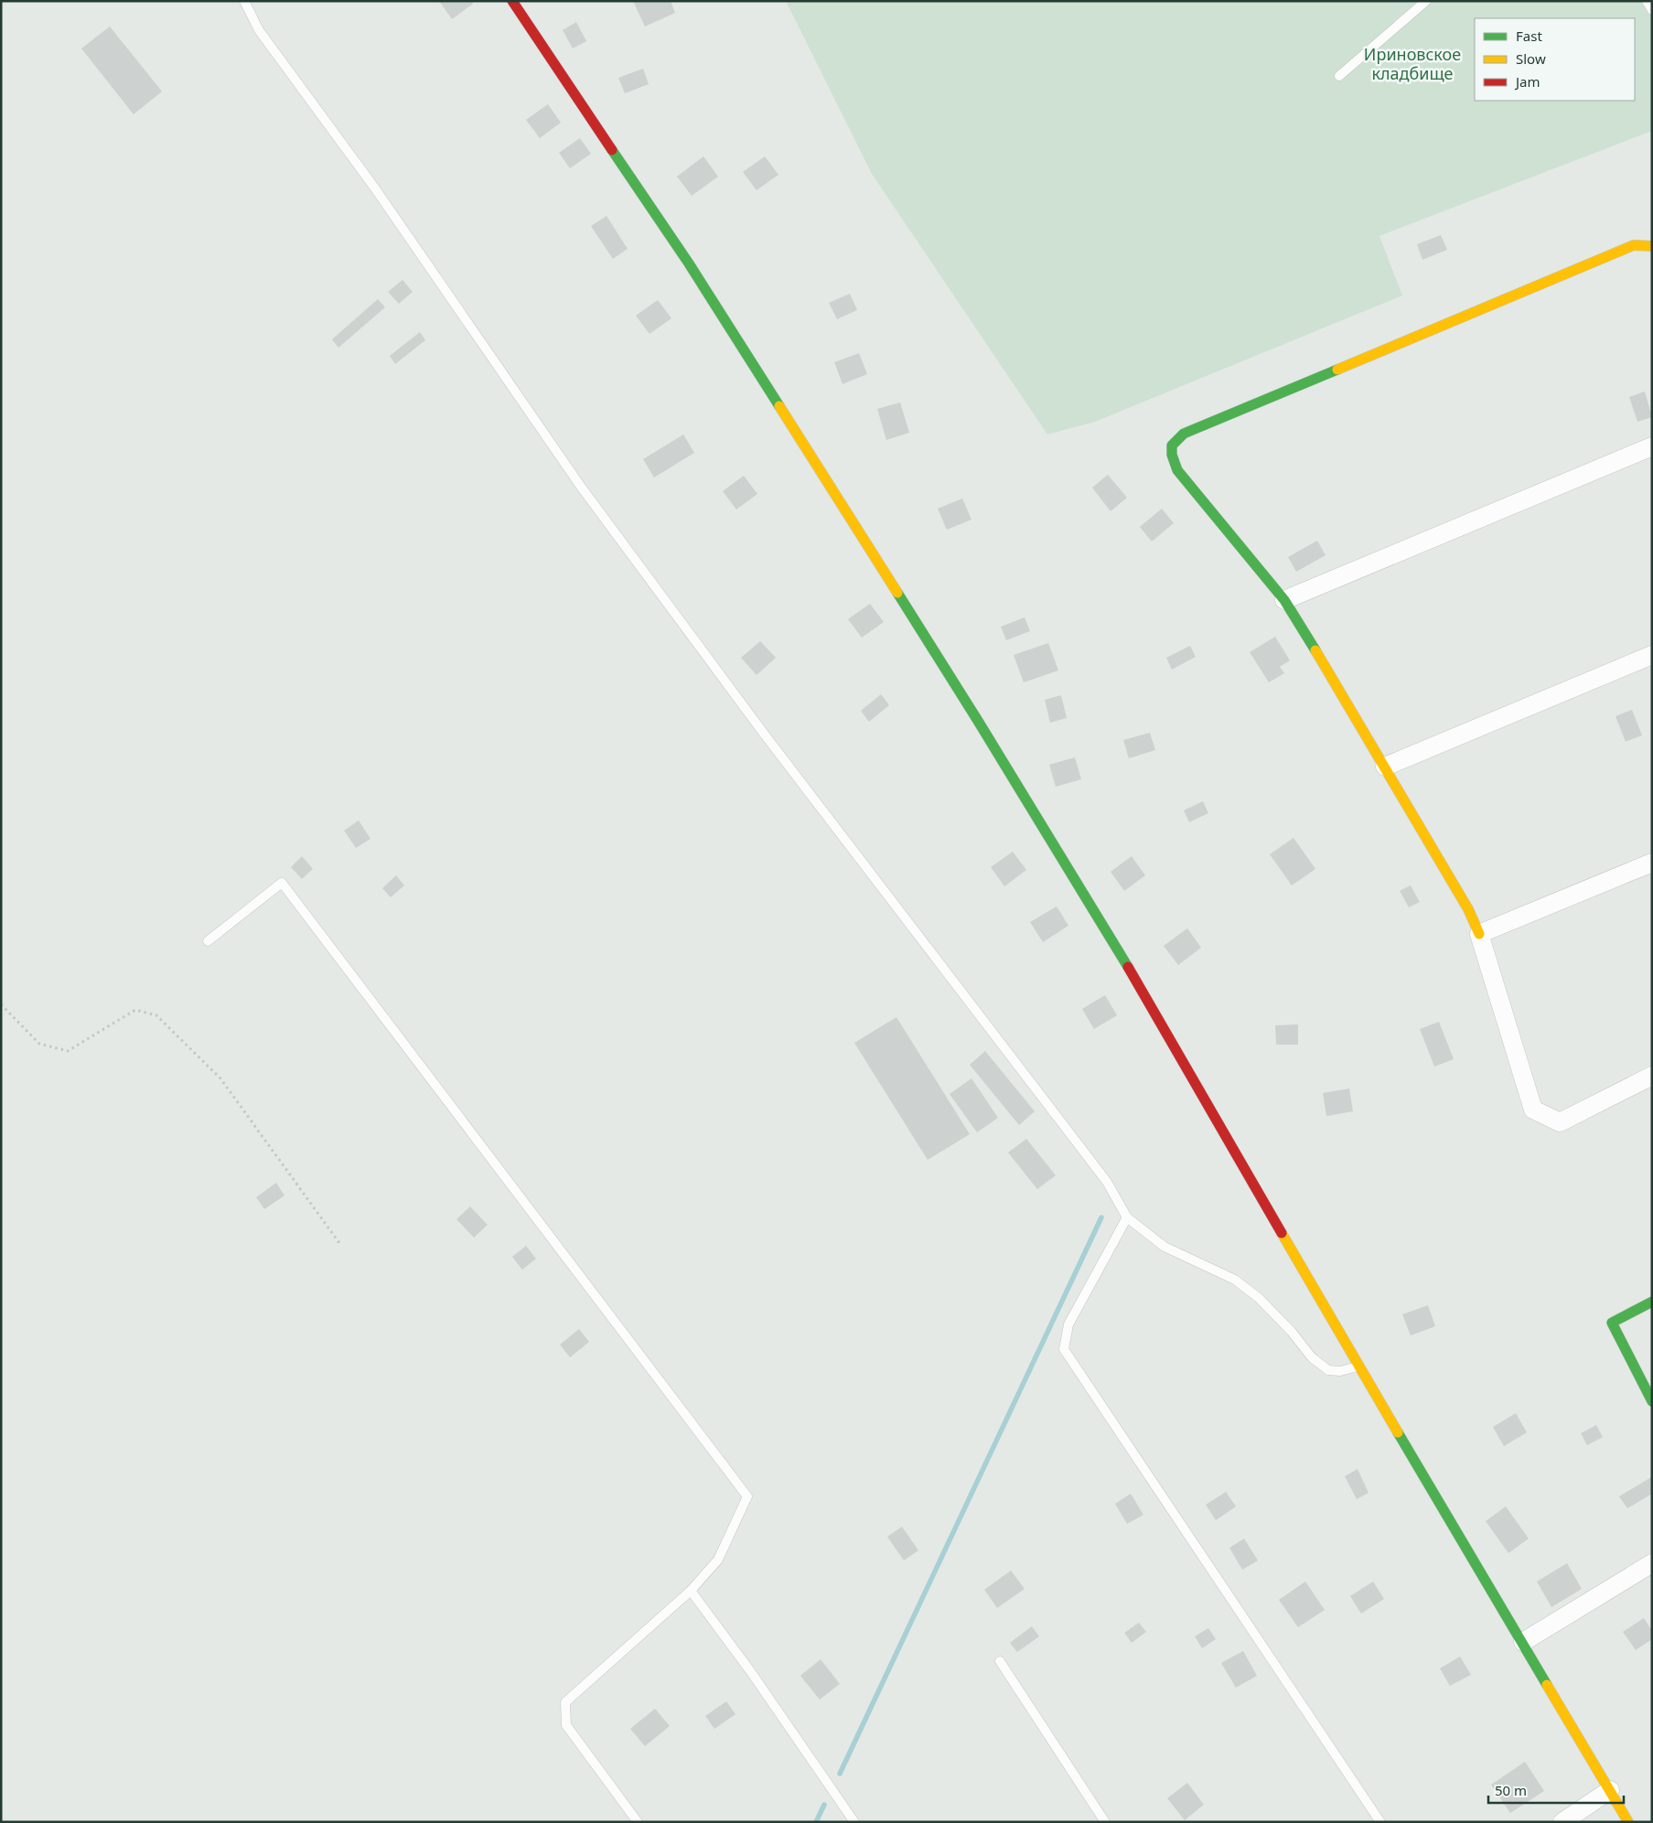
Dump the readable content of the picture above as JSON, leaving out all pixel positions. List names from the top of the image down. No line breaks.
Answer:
{"parks":["Ириновское кладбище"],"legend":["Fast","Slow","Jam"],"scale_bar":"50 m"}
